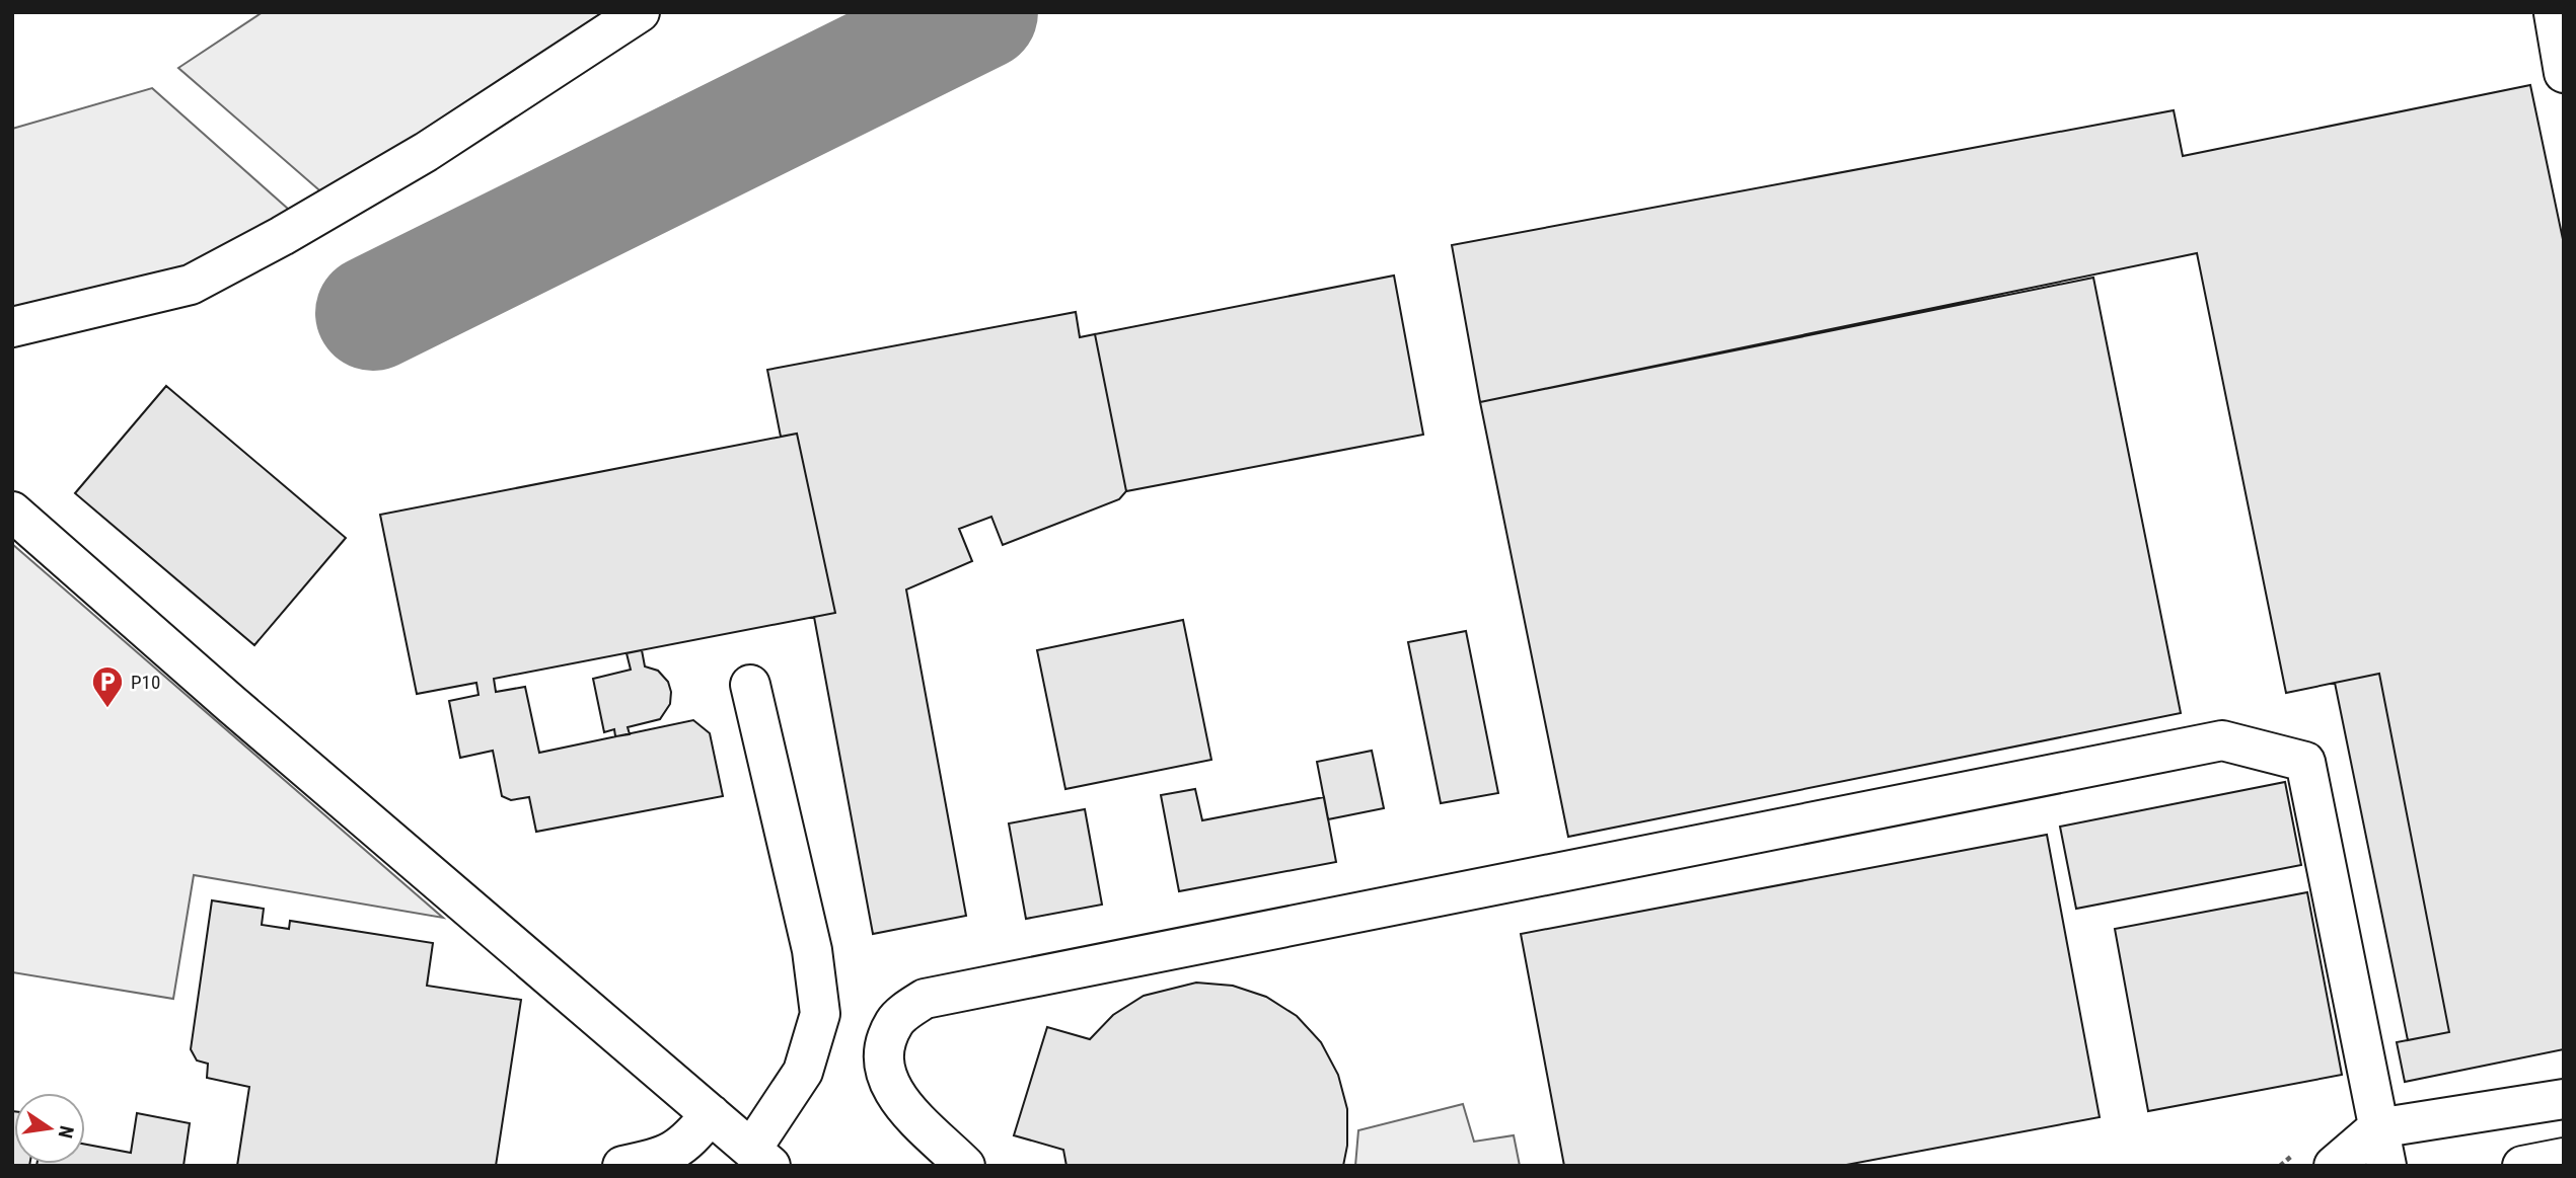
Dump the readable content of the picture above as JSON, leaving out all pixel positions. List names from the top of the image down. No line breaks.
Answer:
{"places":{"parking":["P10"]},"north":"right"}
